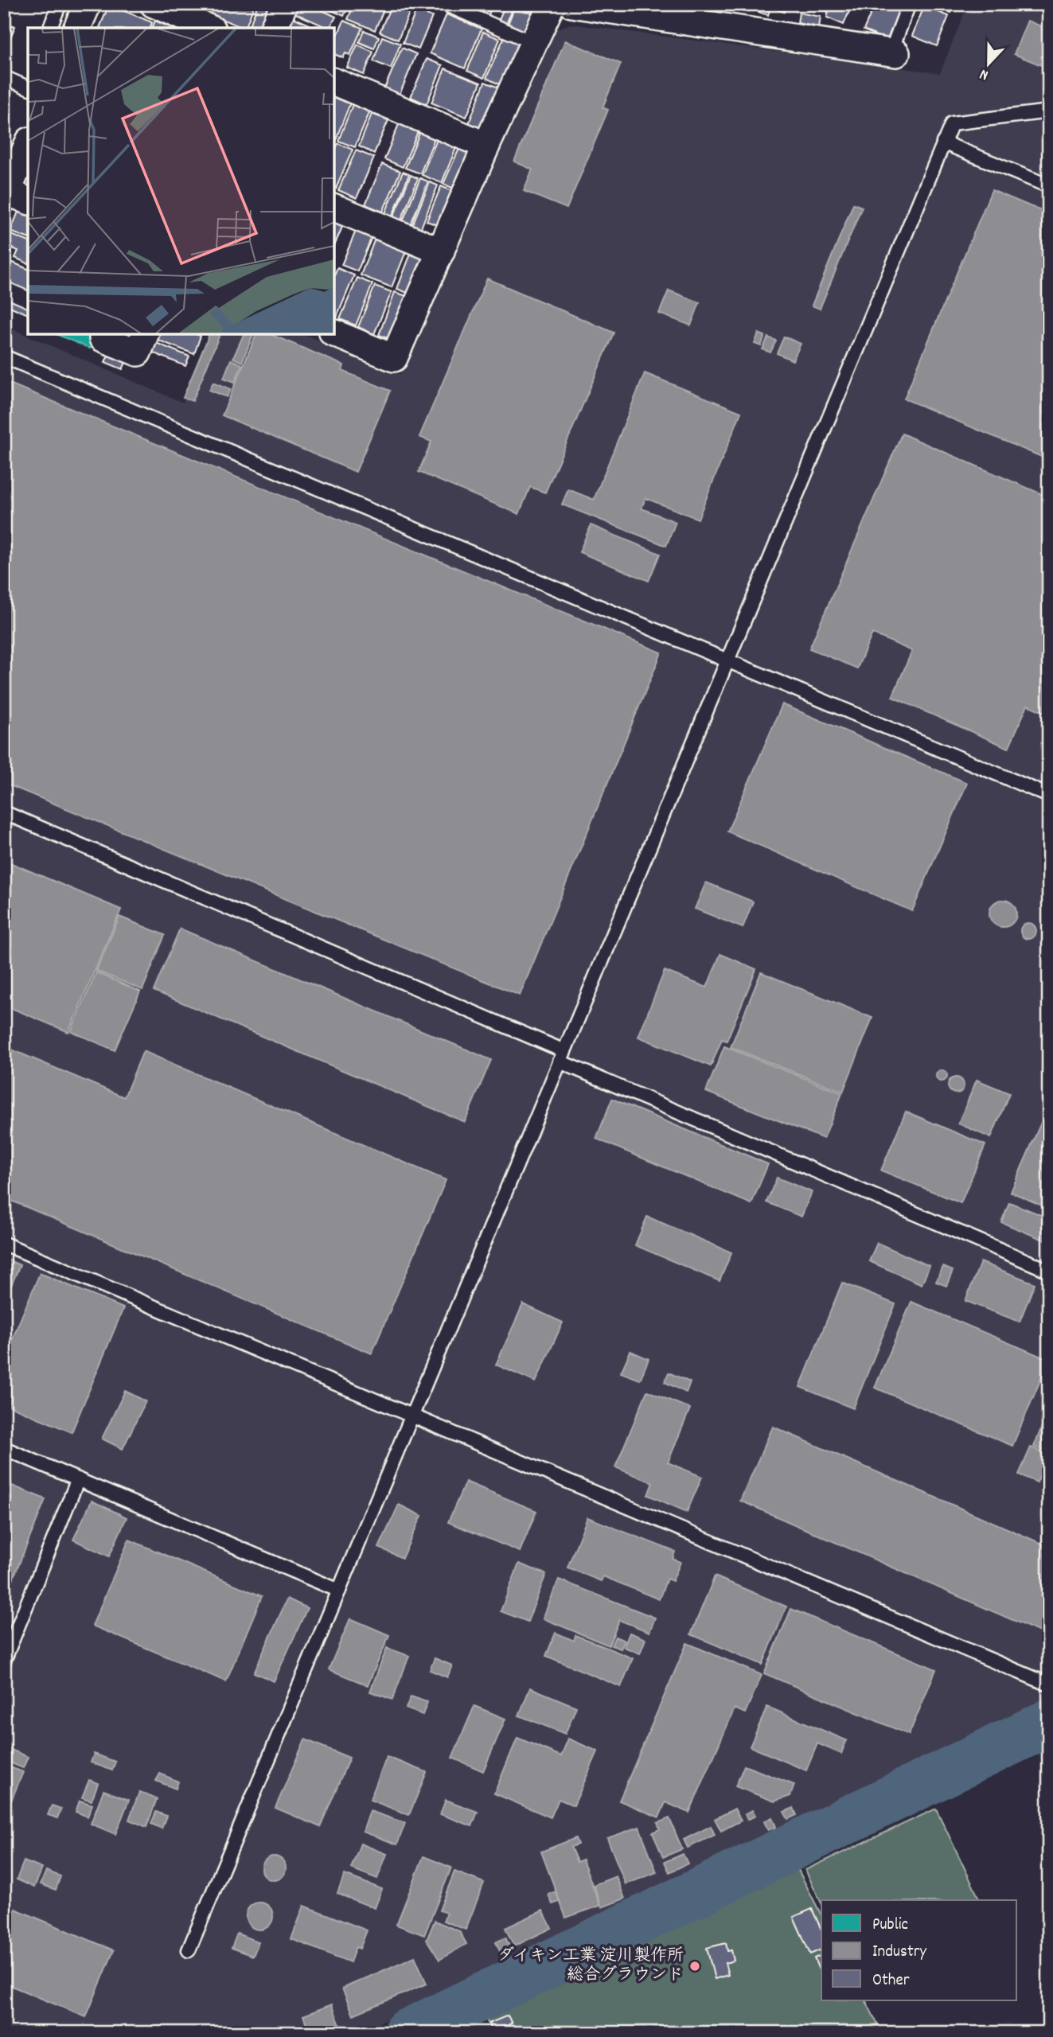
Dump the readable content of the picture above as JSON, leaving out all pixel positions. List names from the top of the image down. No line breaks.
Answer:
{"places":["ダイキン工業 淀川製作所 総合グラウンド"],"legend":["Public","Industry","Other"],"north":"bottom"}
